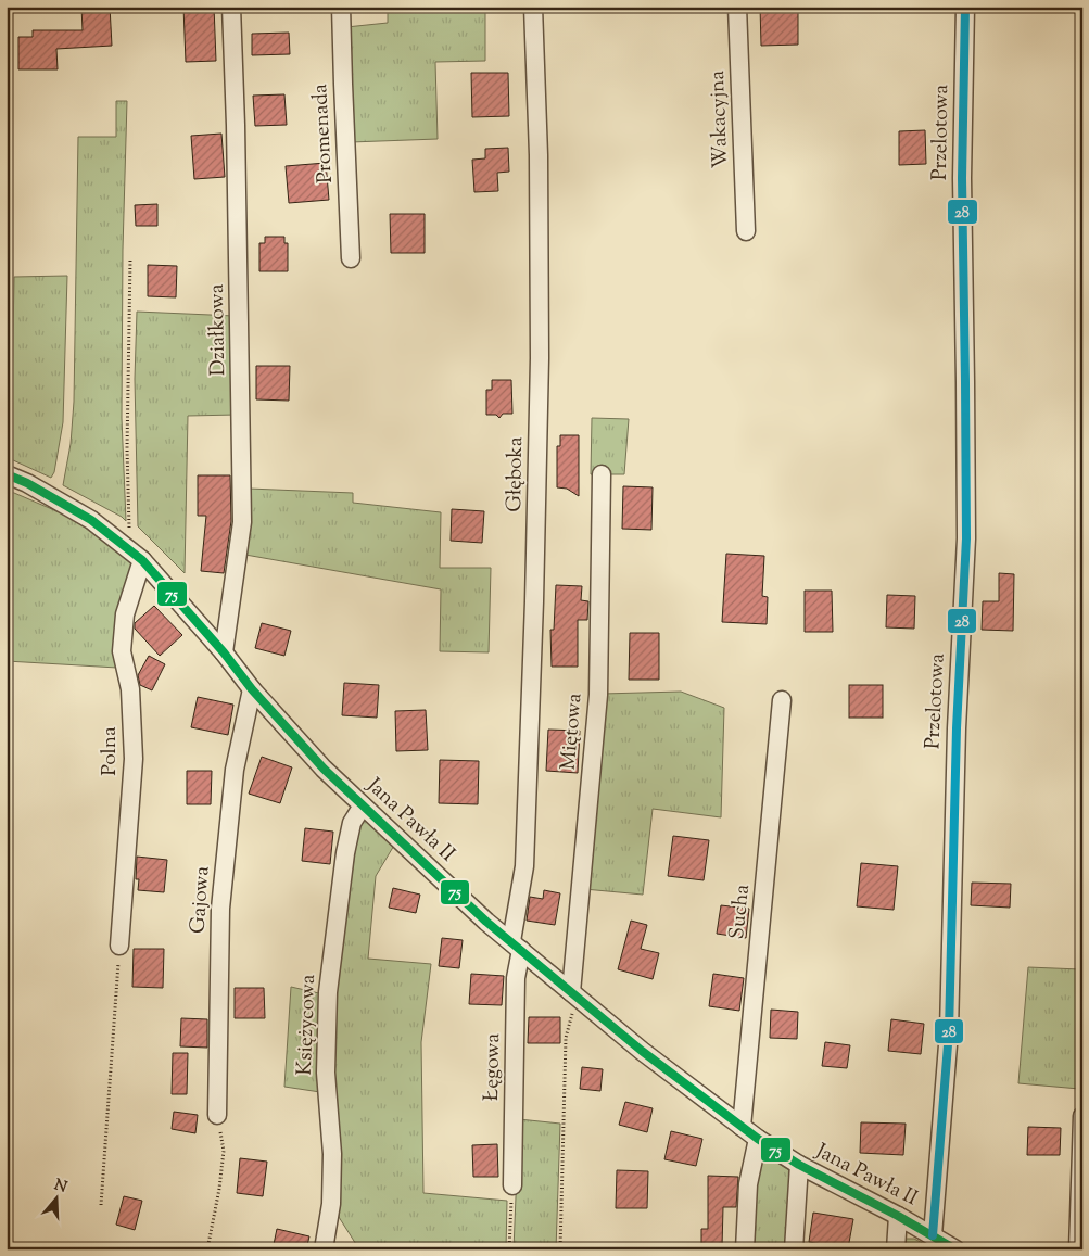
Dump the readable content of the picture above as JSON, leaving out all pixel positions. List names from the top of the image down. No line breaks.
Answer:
{"streets":{"street":["Wakacyjna","Przelotowa","Promenada","Działkowa","Głęboka","Miętowa","Polna","Jana Pawła II","Gajowa","Sucha","Księżycowa","Łęgowa"]},"crossings":[["Przelotowa","Jana Pawła II"],["Działkowa","Jana Pawła II"],["Głęboka","Jana Pawła II"],["Głęboka","Łęgowa"],["Miętowa","Jana Pawła II"],["Polna","Jana Pawła II"],["Jana Pawła II","Gajowa"],["Jana Pawła II","Sucha"],["Jana Pawła II","Księżycowa"],["Jana Pawła II","Łęgowa"]],"lines":["transit line 28","transit line 75"],"north":"top"}
